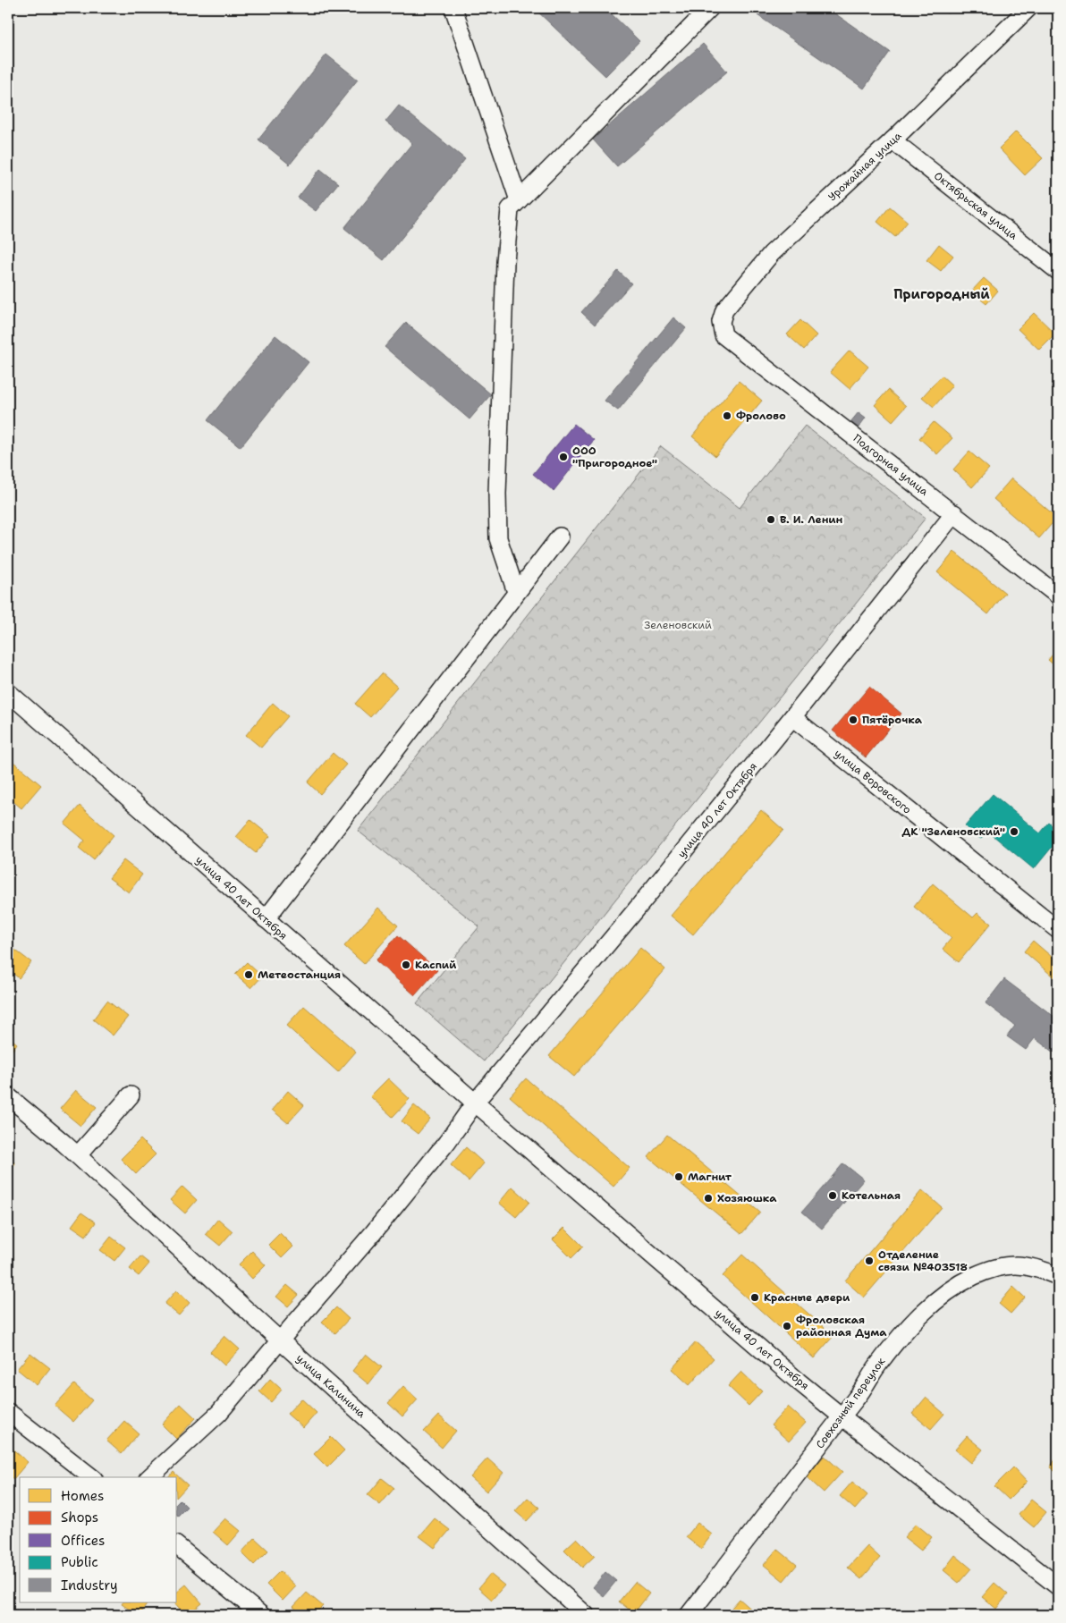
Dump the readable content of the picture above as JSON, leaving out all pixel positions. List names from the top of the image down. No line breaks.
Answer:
{"streets":{"street":["Урожайная улица","Октябрьская улица","Подгорная улица","улица Воровского","улица 40 лет Октября","улица Калинина","Совхозный переулок"]},"crossings":[["Урожайная улица","Октябрьская улица"],["Урожайная улица","Подгорная улица"],["Подгорная улица","улица 40 лет Октября"],["улица Воровского","улица 40 лет Октября"],["улица 40 лет Октября","Совхозный переулок"]],"districts":["Пригородный"],"parks":["Зеленовский"],"places":["Фролово","ООО \"Пригородное\"","В. И. Ленин","Пятёрочка","ДК \"Зеленовский\"","Каспий","Метеостанция","Магнит","Котельная","Хозяюшка","Отделение связи №403518","Красные двери","Фроловская районная Дума"],"legend":["Homes","Shops","Offices","Public","Industry"]}
